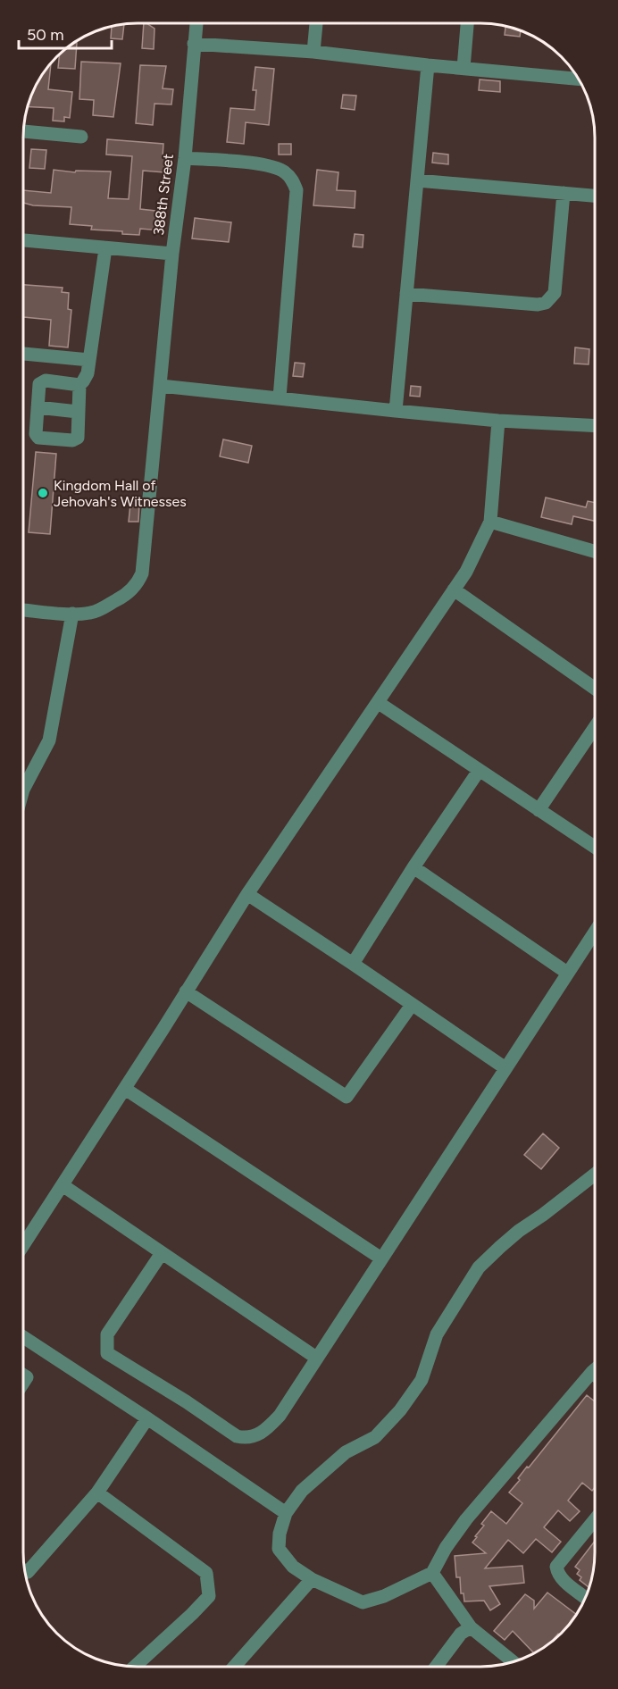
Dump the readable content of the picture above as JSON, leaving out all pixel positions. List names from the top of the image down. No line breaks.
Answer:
{"streets":{"street":["388th Street"]},"places":["Kingdom Hall of Jehovah's Witnesses"],"scale_bar":"50 m"}
